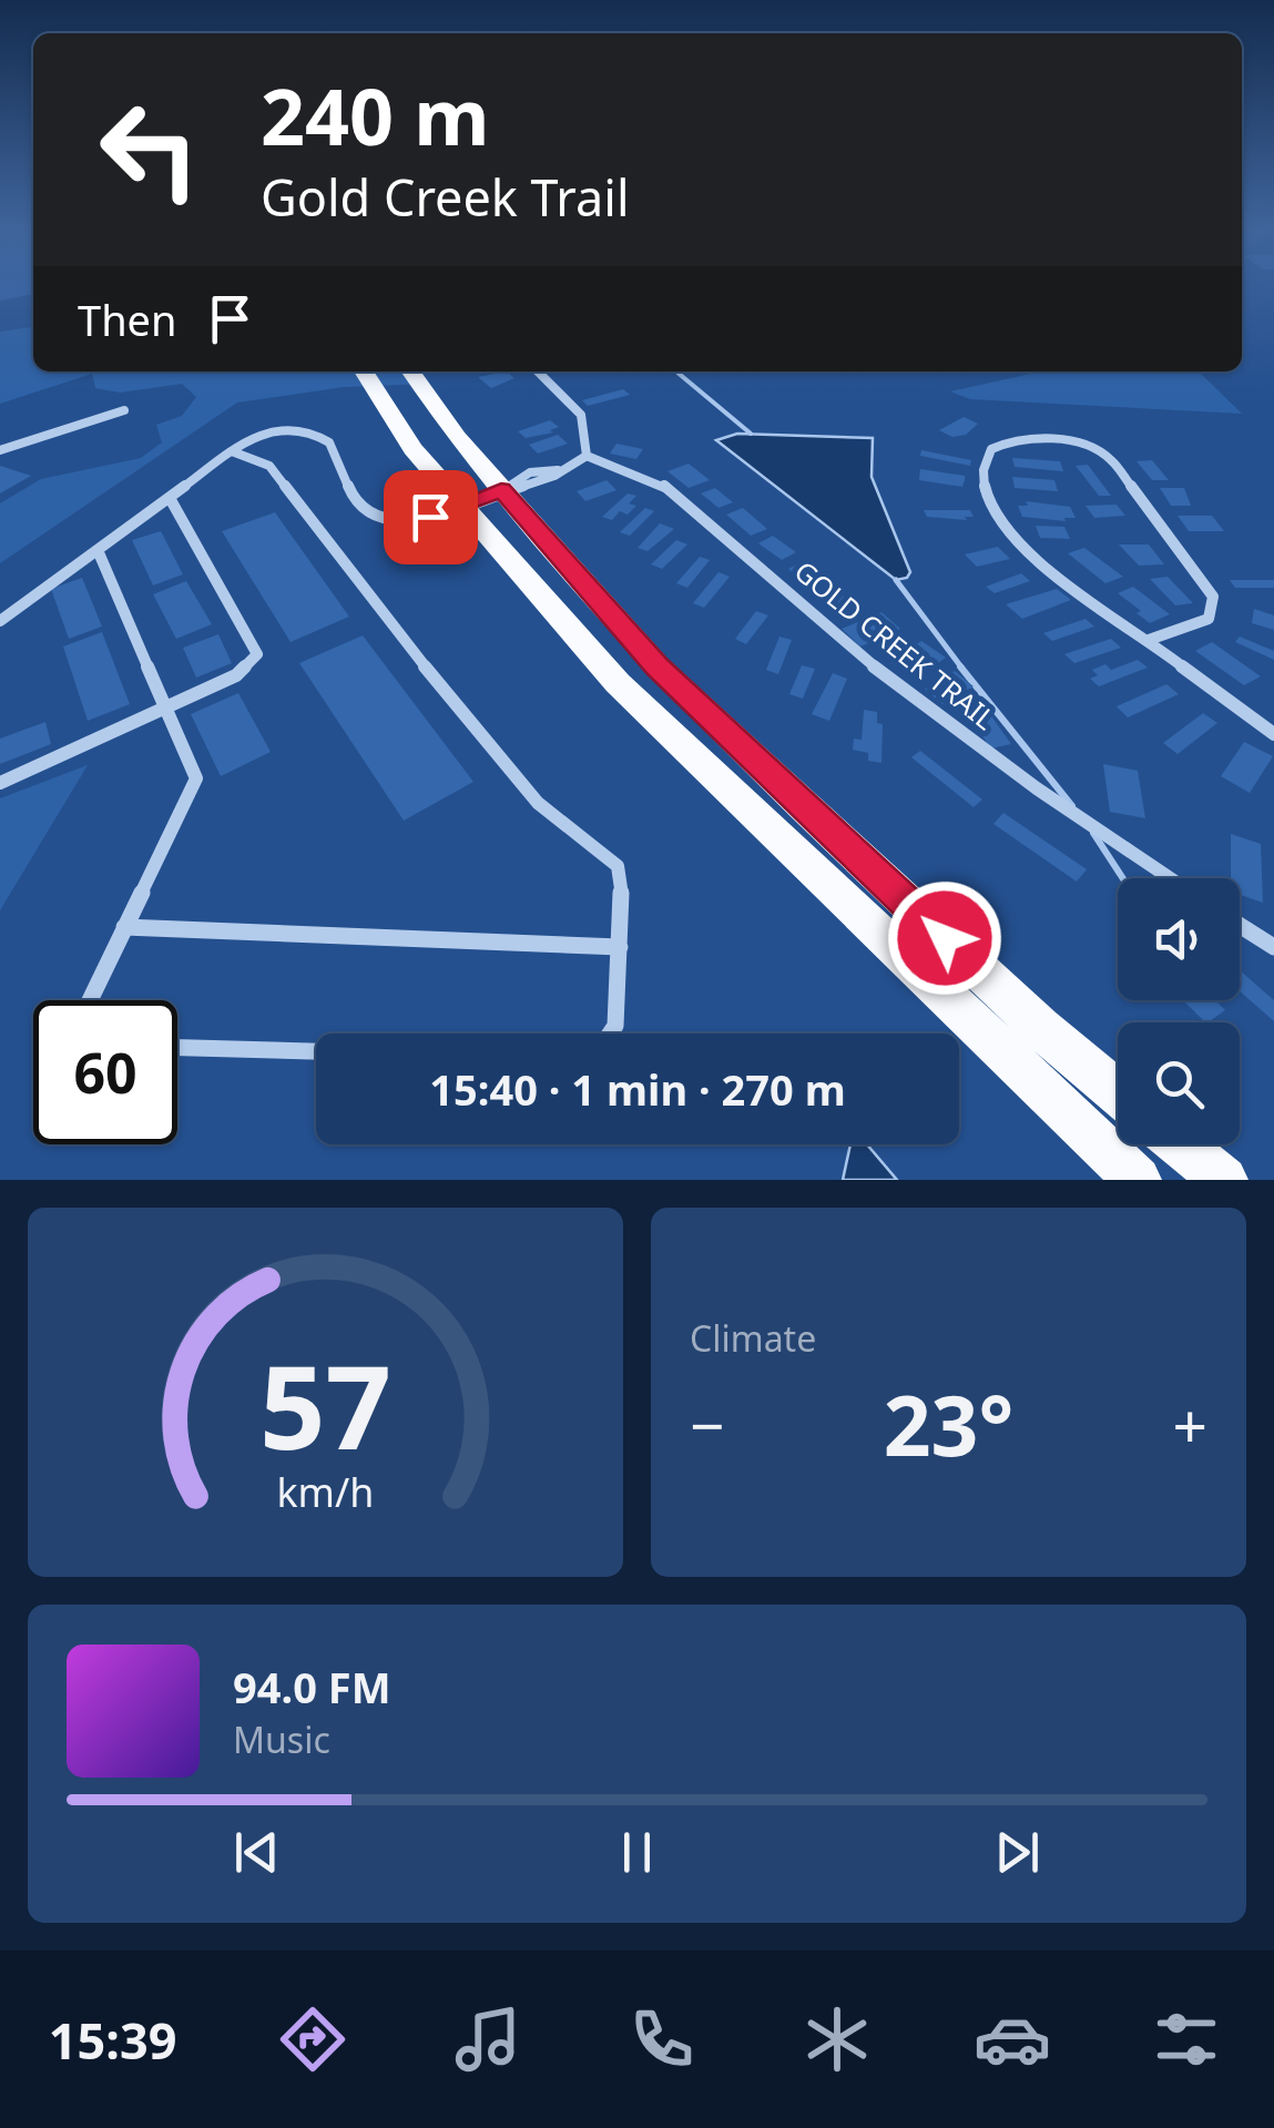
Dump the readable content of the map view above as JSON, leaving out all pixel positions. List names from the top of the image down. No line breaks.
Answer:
{"streets":{"street":["GOLD CREEK TRAIL"]},"page":{"turn":["240 m","Gold Creek Trail"],"then":"Then","limit":"60","trip":"15:40 · 1 min · 270 m","tile":"Climate","heat":["−","23°","+"],"song":["94.0 FM","Music"],"tabs":"15:39","gauge":["57","km/h"]}}
